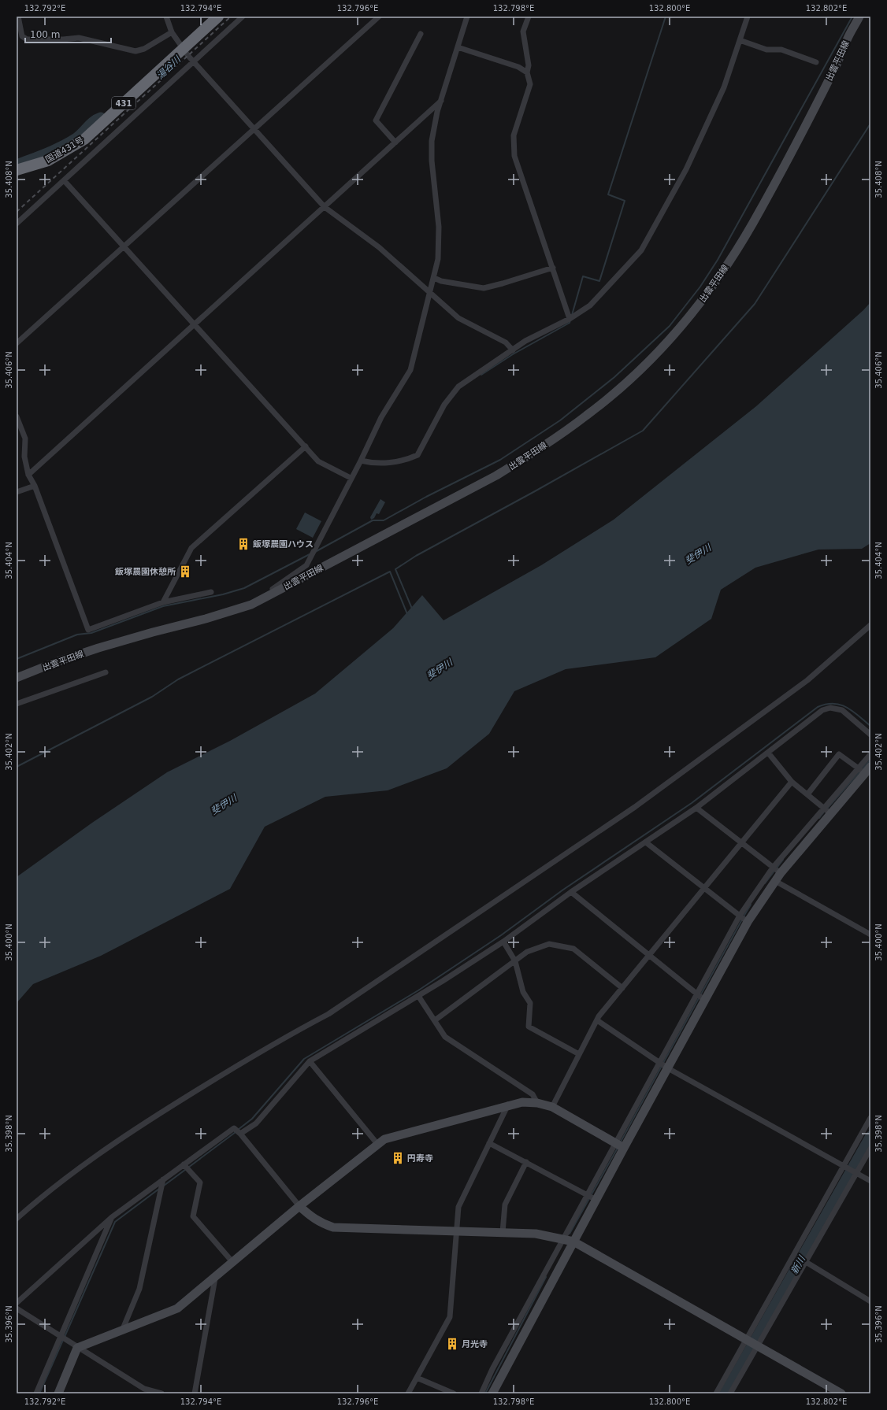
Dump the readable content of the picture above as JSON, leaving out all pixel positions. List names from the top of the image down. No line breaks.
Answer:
{"streets":{"highway":["431","国道431号"],"street":["出雲平田線"]},"water":["湯谷川","斐伊川","新川"],"places":{"building":["飯塚農園ハウス","飯塚農園休憩所","円寿寺","月光寺"]},"scale_bar":"100 m","coordinates":["132.792°E","132.794°E","132.796°E","132.798°E","132.800°E","132.802°E","35.408°N","35.406°N","35.404°N","35.402°N","35.400°N","35.398°N","35.396°N"]}
